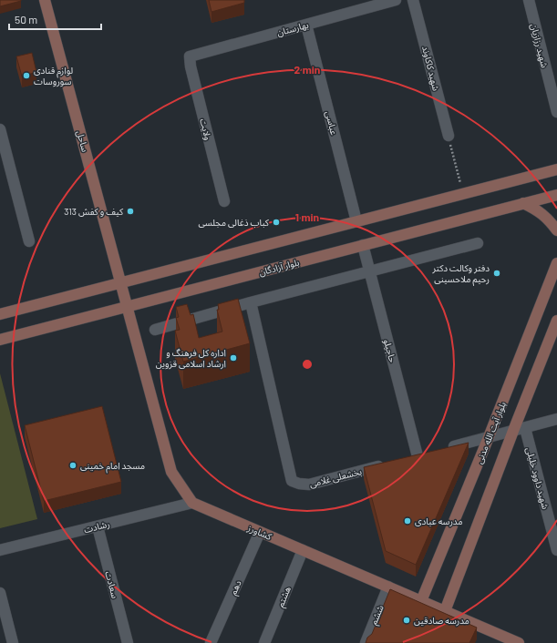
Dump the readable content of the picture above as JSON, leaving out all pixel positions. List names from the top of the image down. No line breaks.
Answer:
{"streets":{"street":["بهارستان","شهید رزازیان","شهید کاکاوند","عباسی","ولایت","ساحل","بلوار آزادگان","حاجیلو","بلوار آیت الله مدنی","بخشعلی غلامی","شهید داوود خلیلی","رشادت","کشاورز","سعادت","دهم","هشتم","ششم"]},"crossings":[["بهارستان","عباسی"],["بهارستان","ولایت"],["ساحل","بلوار آزادگان"],["بلوار آزادگان","حاجیلو"],["بلوار آیت الله مدنی","کشاورز"],["رشادت","کشاورز"],["رشادت","سعادت"],["کشاورز","دهم"],["کشاورز","هشتم"],["کشاورز","ششم"]],"places":["لوازم قنادی سوروسات","کیف و کفش 313","کباب ذغالی مجلسی","دفتر وکالت دکتر رحیم ملاحسینی","اداره کل فرهنگ و ارشاد اسلامی قزوین","مسجد امام خمینی","مدرسه عبادی","مدرسه صادقین"],"scale_bar":"50 m","rings":["2 min","1 min"]}
